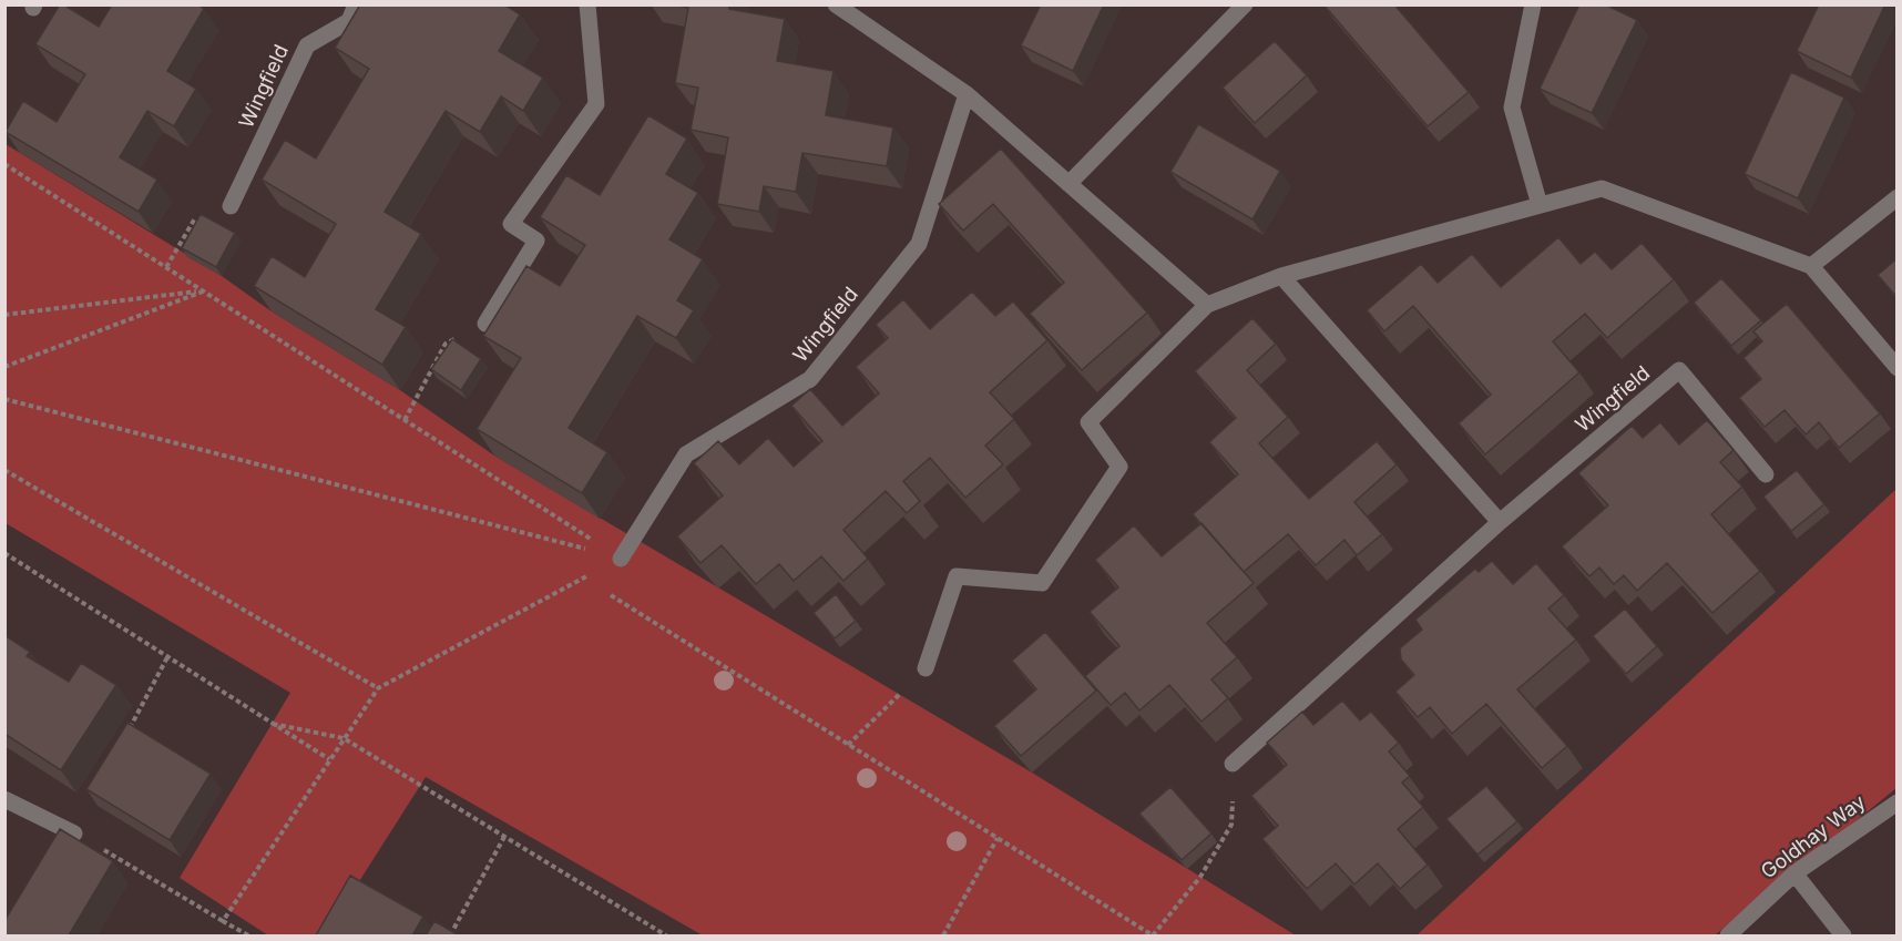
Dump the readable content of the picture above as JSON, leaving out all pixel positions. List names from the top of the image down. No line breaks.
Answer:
{"streets":{"street":["Wingfield","Goldhay Way"]}}
